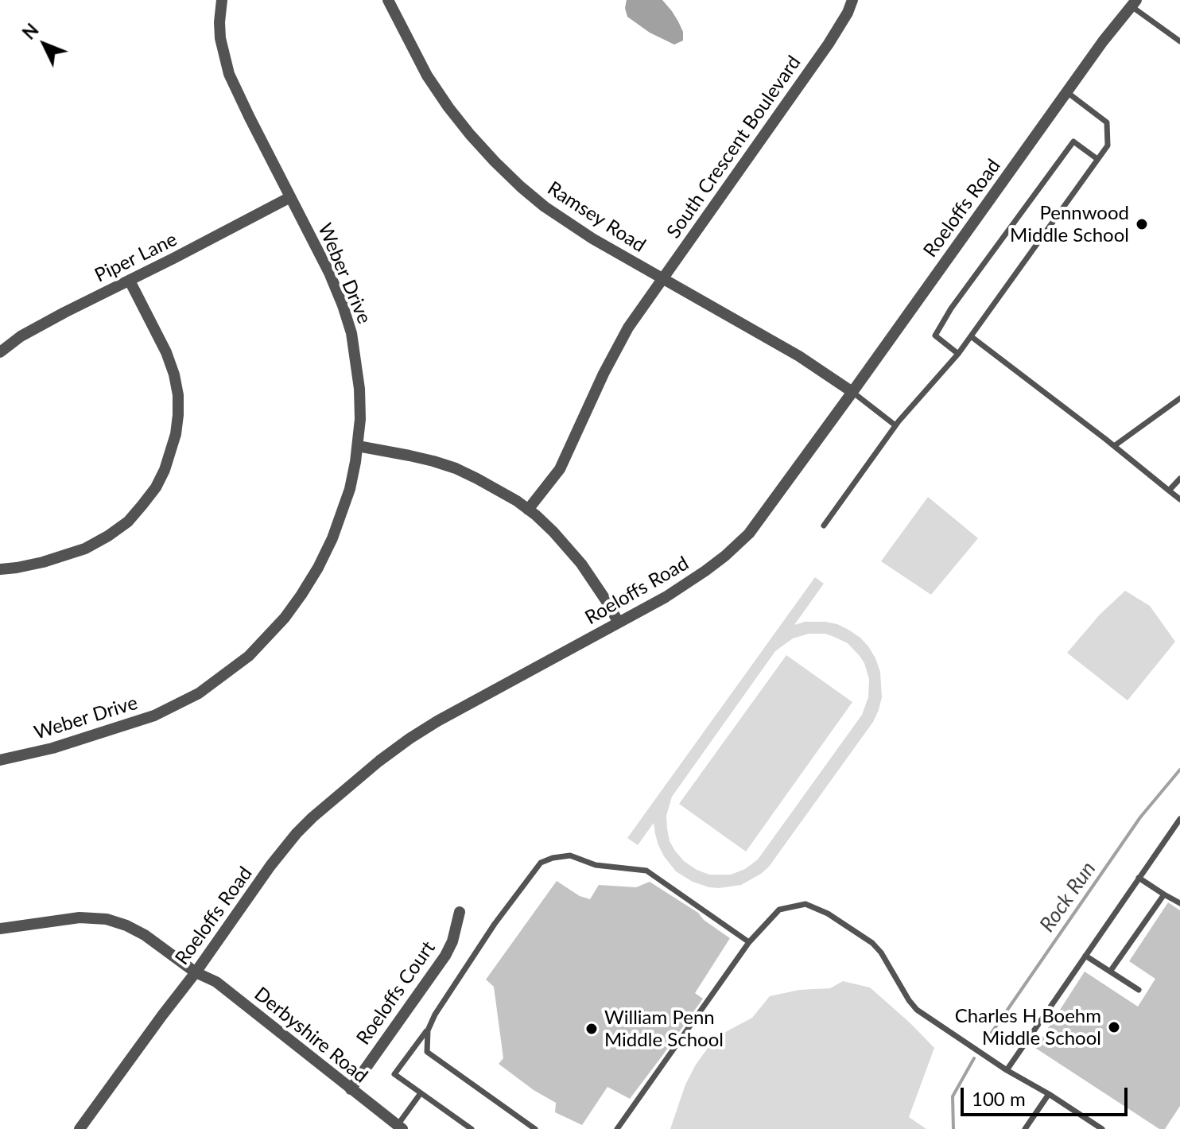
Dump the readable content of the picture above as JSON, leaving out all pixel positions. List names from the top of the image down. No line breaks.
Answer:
{"streets":{"street":["South Crescent Boulevard","Roeloffs Road","Ramsey Road","Piper Lane","Weber Drive","Roeloffs Court","Derbyshire Road"]},"crossings":[["South Crescent Boulevard","Ramsey Road"],["Roeloffs Road","Ramsey Road"],["Roeloffs Road","Derbyshire Road"],["Piper Lane","Weber Drive"],["Roeloffs Court","Derbyshire Road"]],"water":["Rock Run"],"places":["Pennwood Middle School","Charles H Boehm Middle School","William Penn Middle School"],"scale_bar":"100 m","north":"top left"}
